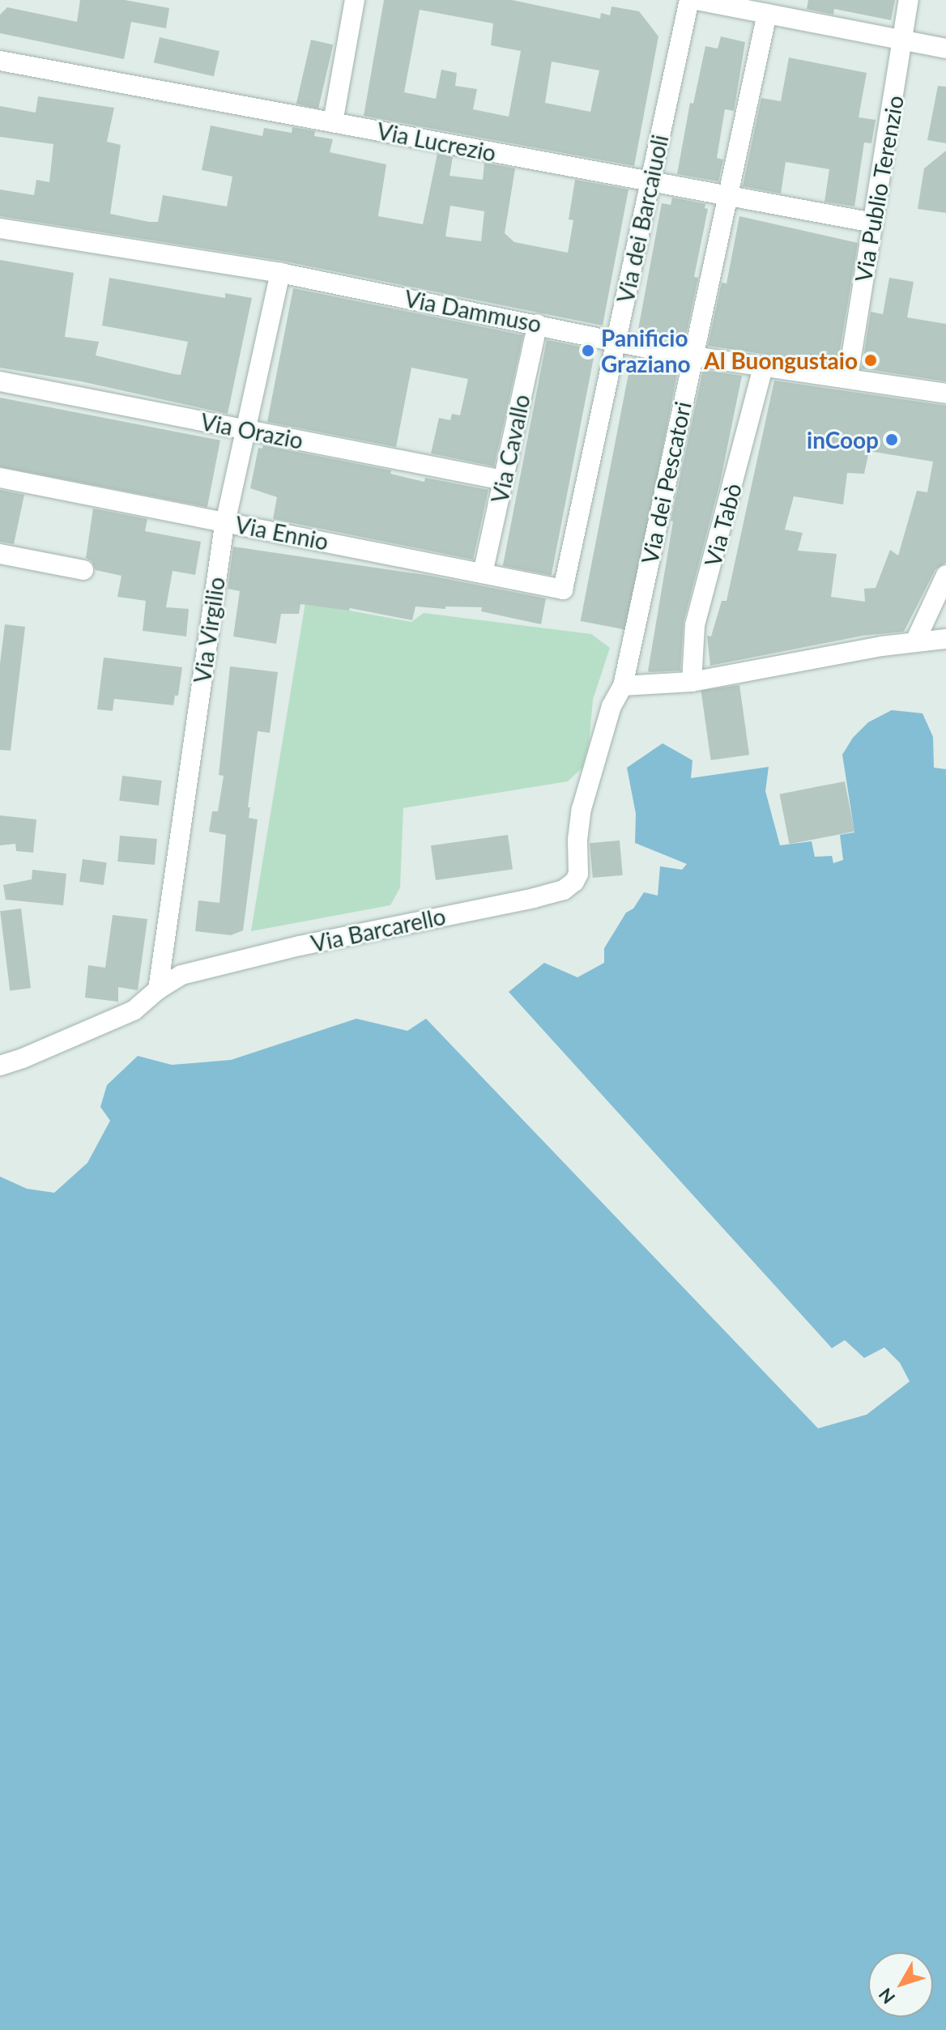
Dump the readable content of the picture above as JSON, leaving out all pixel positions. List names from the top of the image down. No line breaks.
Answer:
{"streets":{"street":["Via Lucrezio","Via Publio Terenzio","Via dei Barcaiuoli","Via Dammuso","Via Orazio","Via Cavallo","Via dei Pescatori","Via Tabò","Via Ennio","Via Virgilio","Via Barcarello"]},"crossings":[["Via Lucrezio","Via Publio Terenzio"],["Via Lucrezio","Via dei Barcaiuoli"],["Via Lucrezio","Via dei Pescatori"],["Via Publio Terenzio","Via Dammuso"],["Via dei Barcaiuoli","Via Dammuso"],["Via dei Barcaiuoli","Via Ennio"],["Via Dammuso","Via Cavallo"],["Via Dammuso","Via dei Pescatori"],["Via Dammuso","Via Tabò"],["Via Dammuso","Via Virgilio"],["Via Orazio","Via Cavallo"],["Via Orazio","Via Virgilio"],["Via Cavallo","Via Ennio"],["Via dei Pescatori","Via Barcarello"],["Via Ennio","Via Virgilio"],["Via Virgilio","Via Barcarello"]],"places":["Panificio Graziano","Al Buongustaio","inCoop"],"north":"bottom left"}
